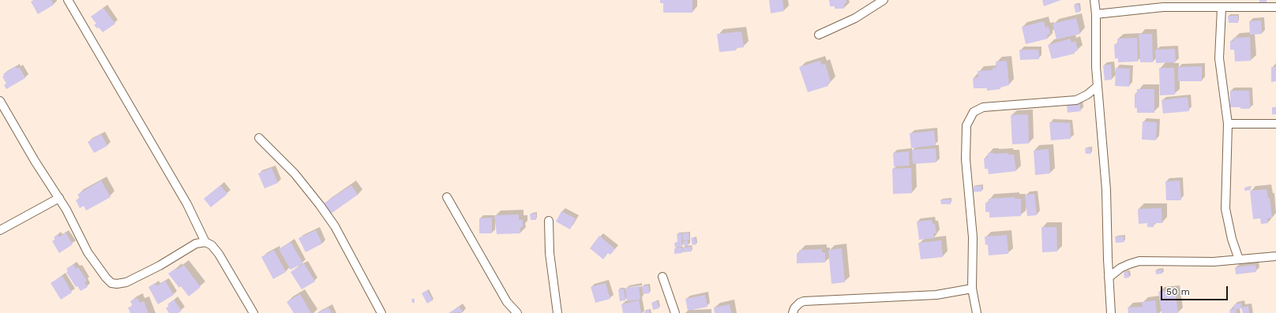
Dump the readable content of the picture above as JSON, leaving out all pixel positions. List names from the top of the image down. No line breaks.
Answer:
{"scale_bar":"50 m"}
